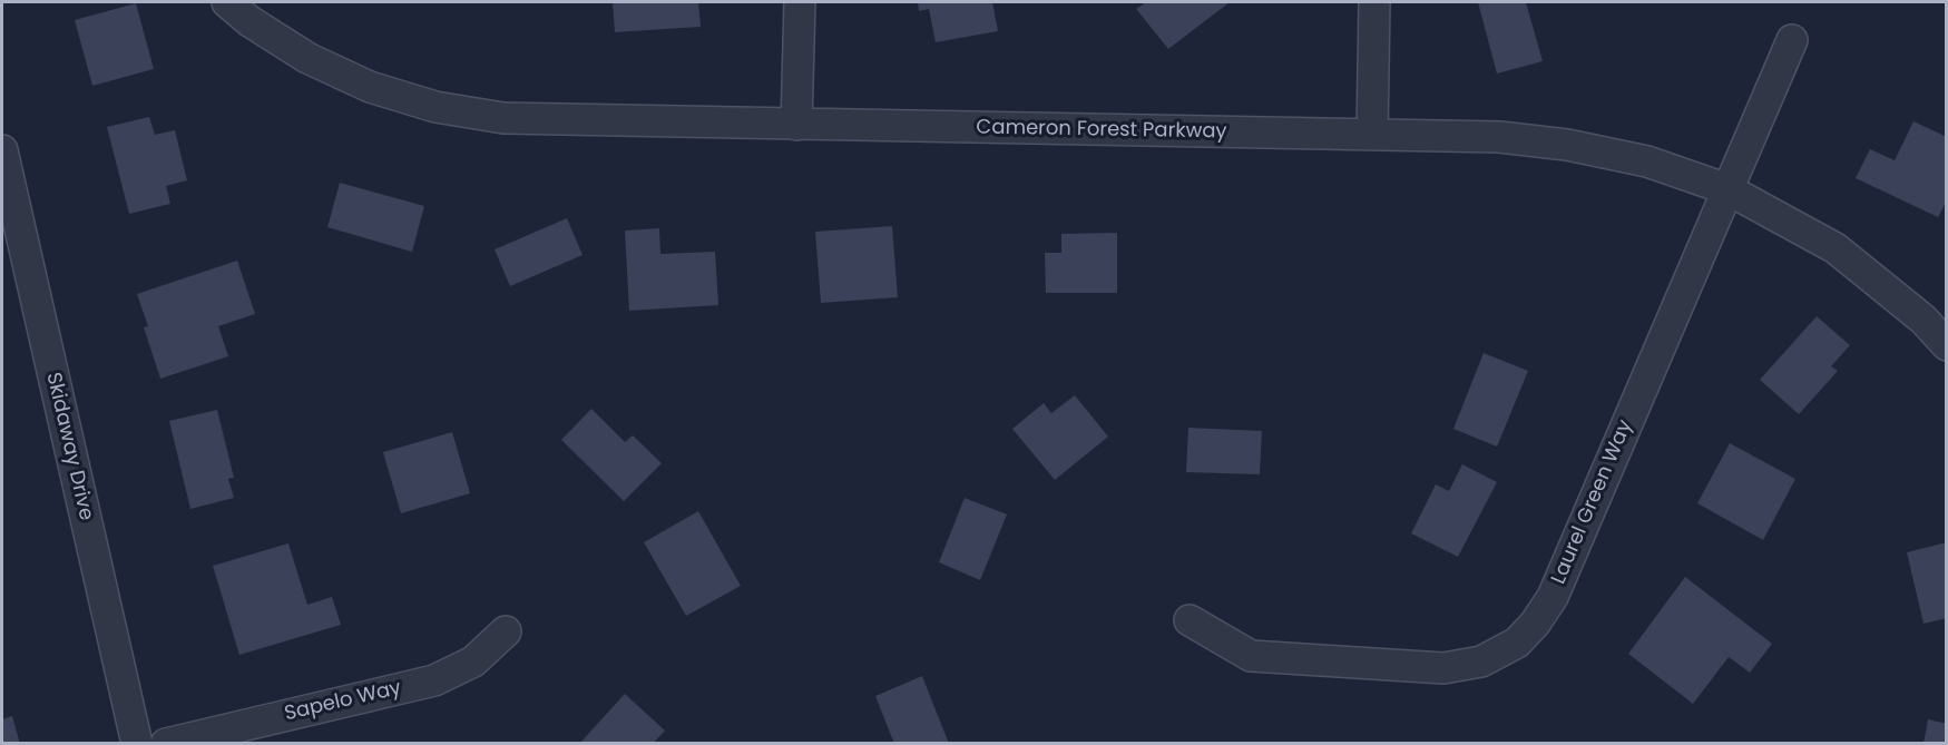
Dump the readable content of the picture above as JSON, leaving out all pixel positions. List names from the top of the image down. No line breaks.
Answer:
{"streets":{"street":["Cameron Forest Parkway","Skidaway Drive","Laurel Green Way","Sapelo Way"]},"crossings":[["Cameron Forest Parkway","Laurel Green Way"]]}
